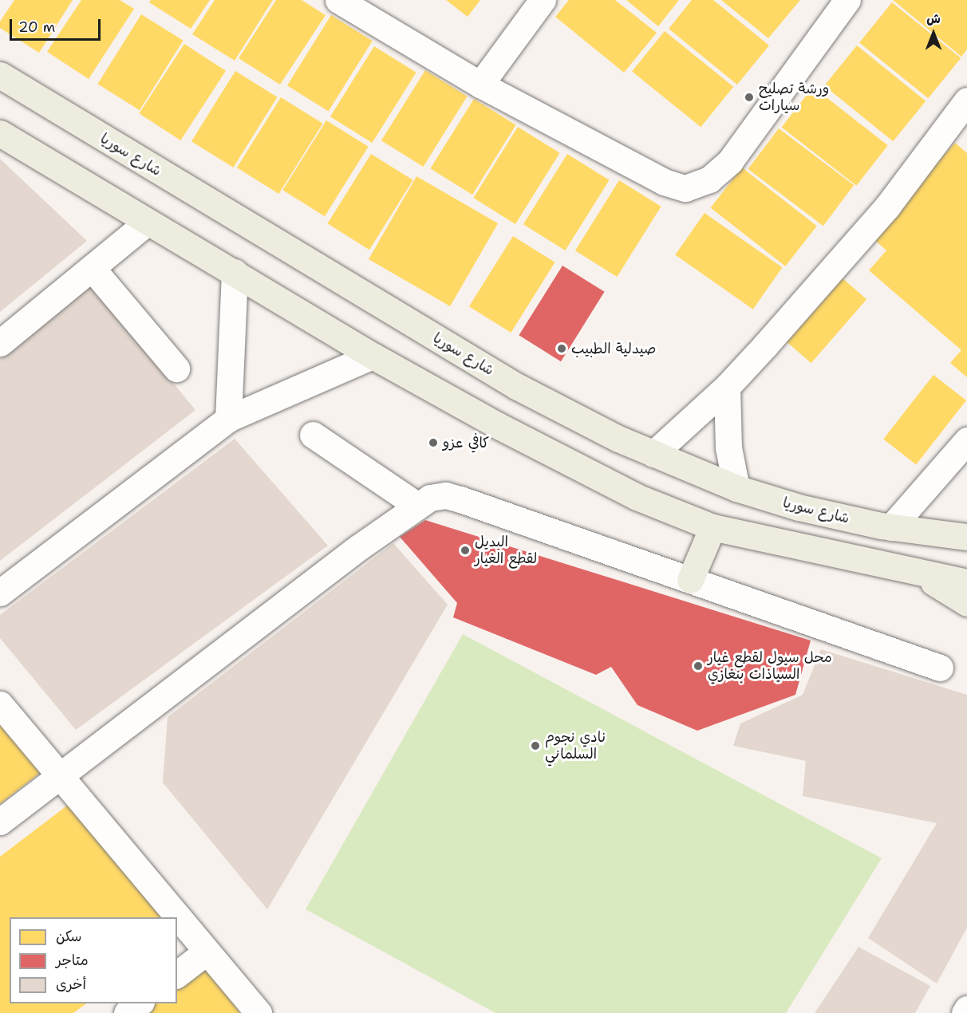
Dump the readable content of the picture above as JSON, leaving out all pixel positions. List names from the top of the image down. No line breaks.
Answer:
{"streets":{"main road":["شارع سوريا"]},"places":["ورشة تصليح سيارات","صيدلية الطبيب","كافي عزو","البديل لقطع الغيار","محل سيول لقطع غيار السياذات بنغازي","نادي نجوم السلماني"],"legend":["سكن","متاجر","أخرى"],"scale_bar":"20 m","north":"top"}
